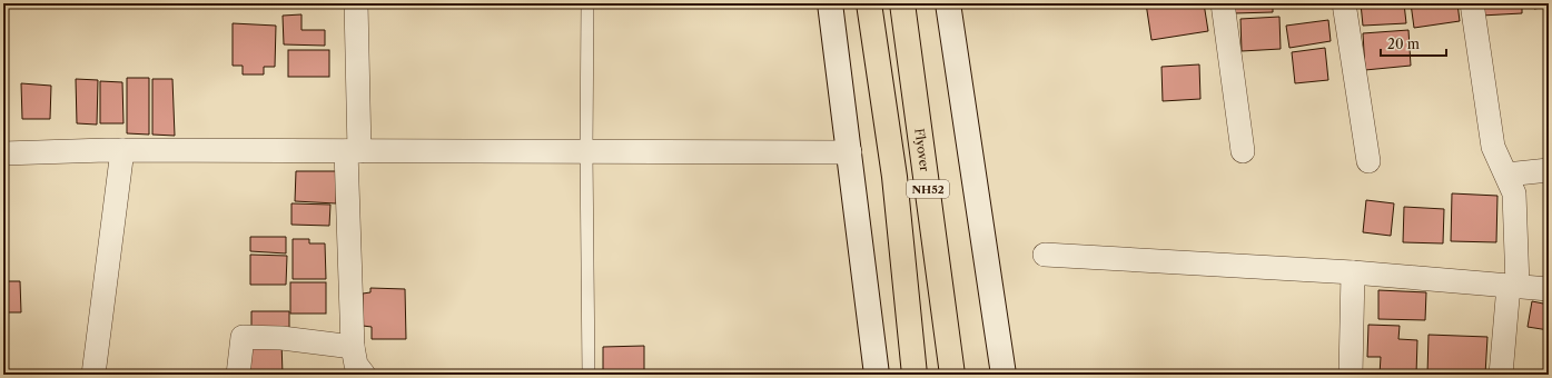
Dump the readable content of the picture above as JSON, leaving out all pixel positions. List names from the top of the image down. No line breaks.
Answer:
{"streets":{"highway":["Flyover","NH52"]},"scale_bar":"20 m"}
